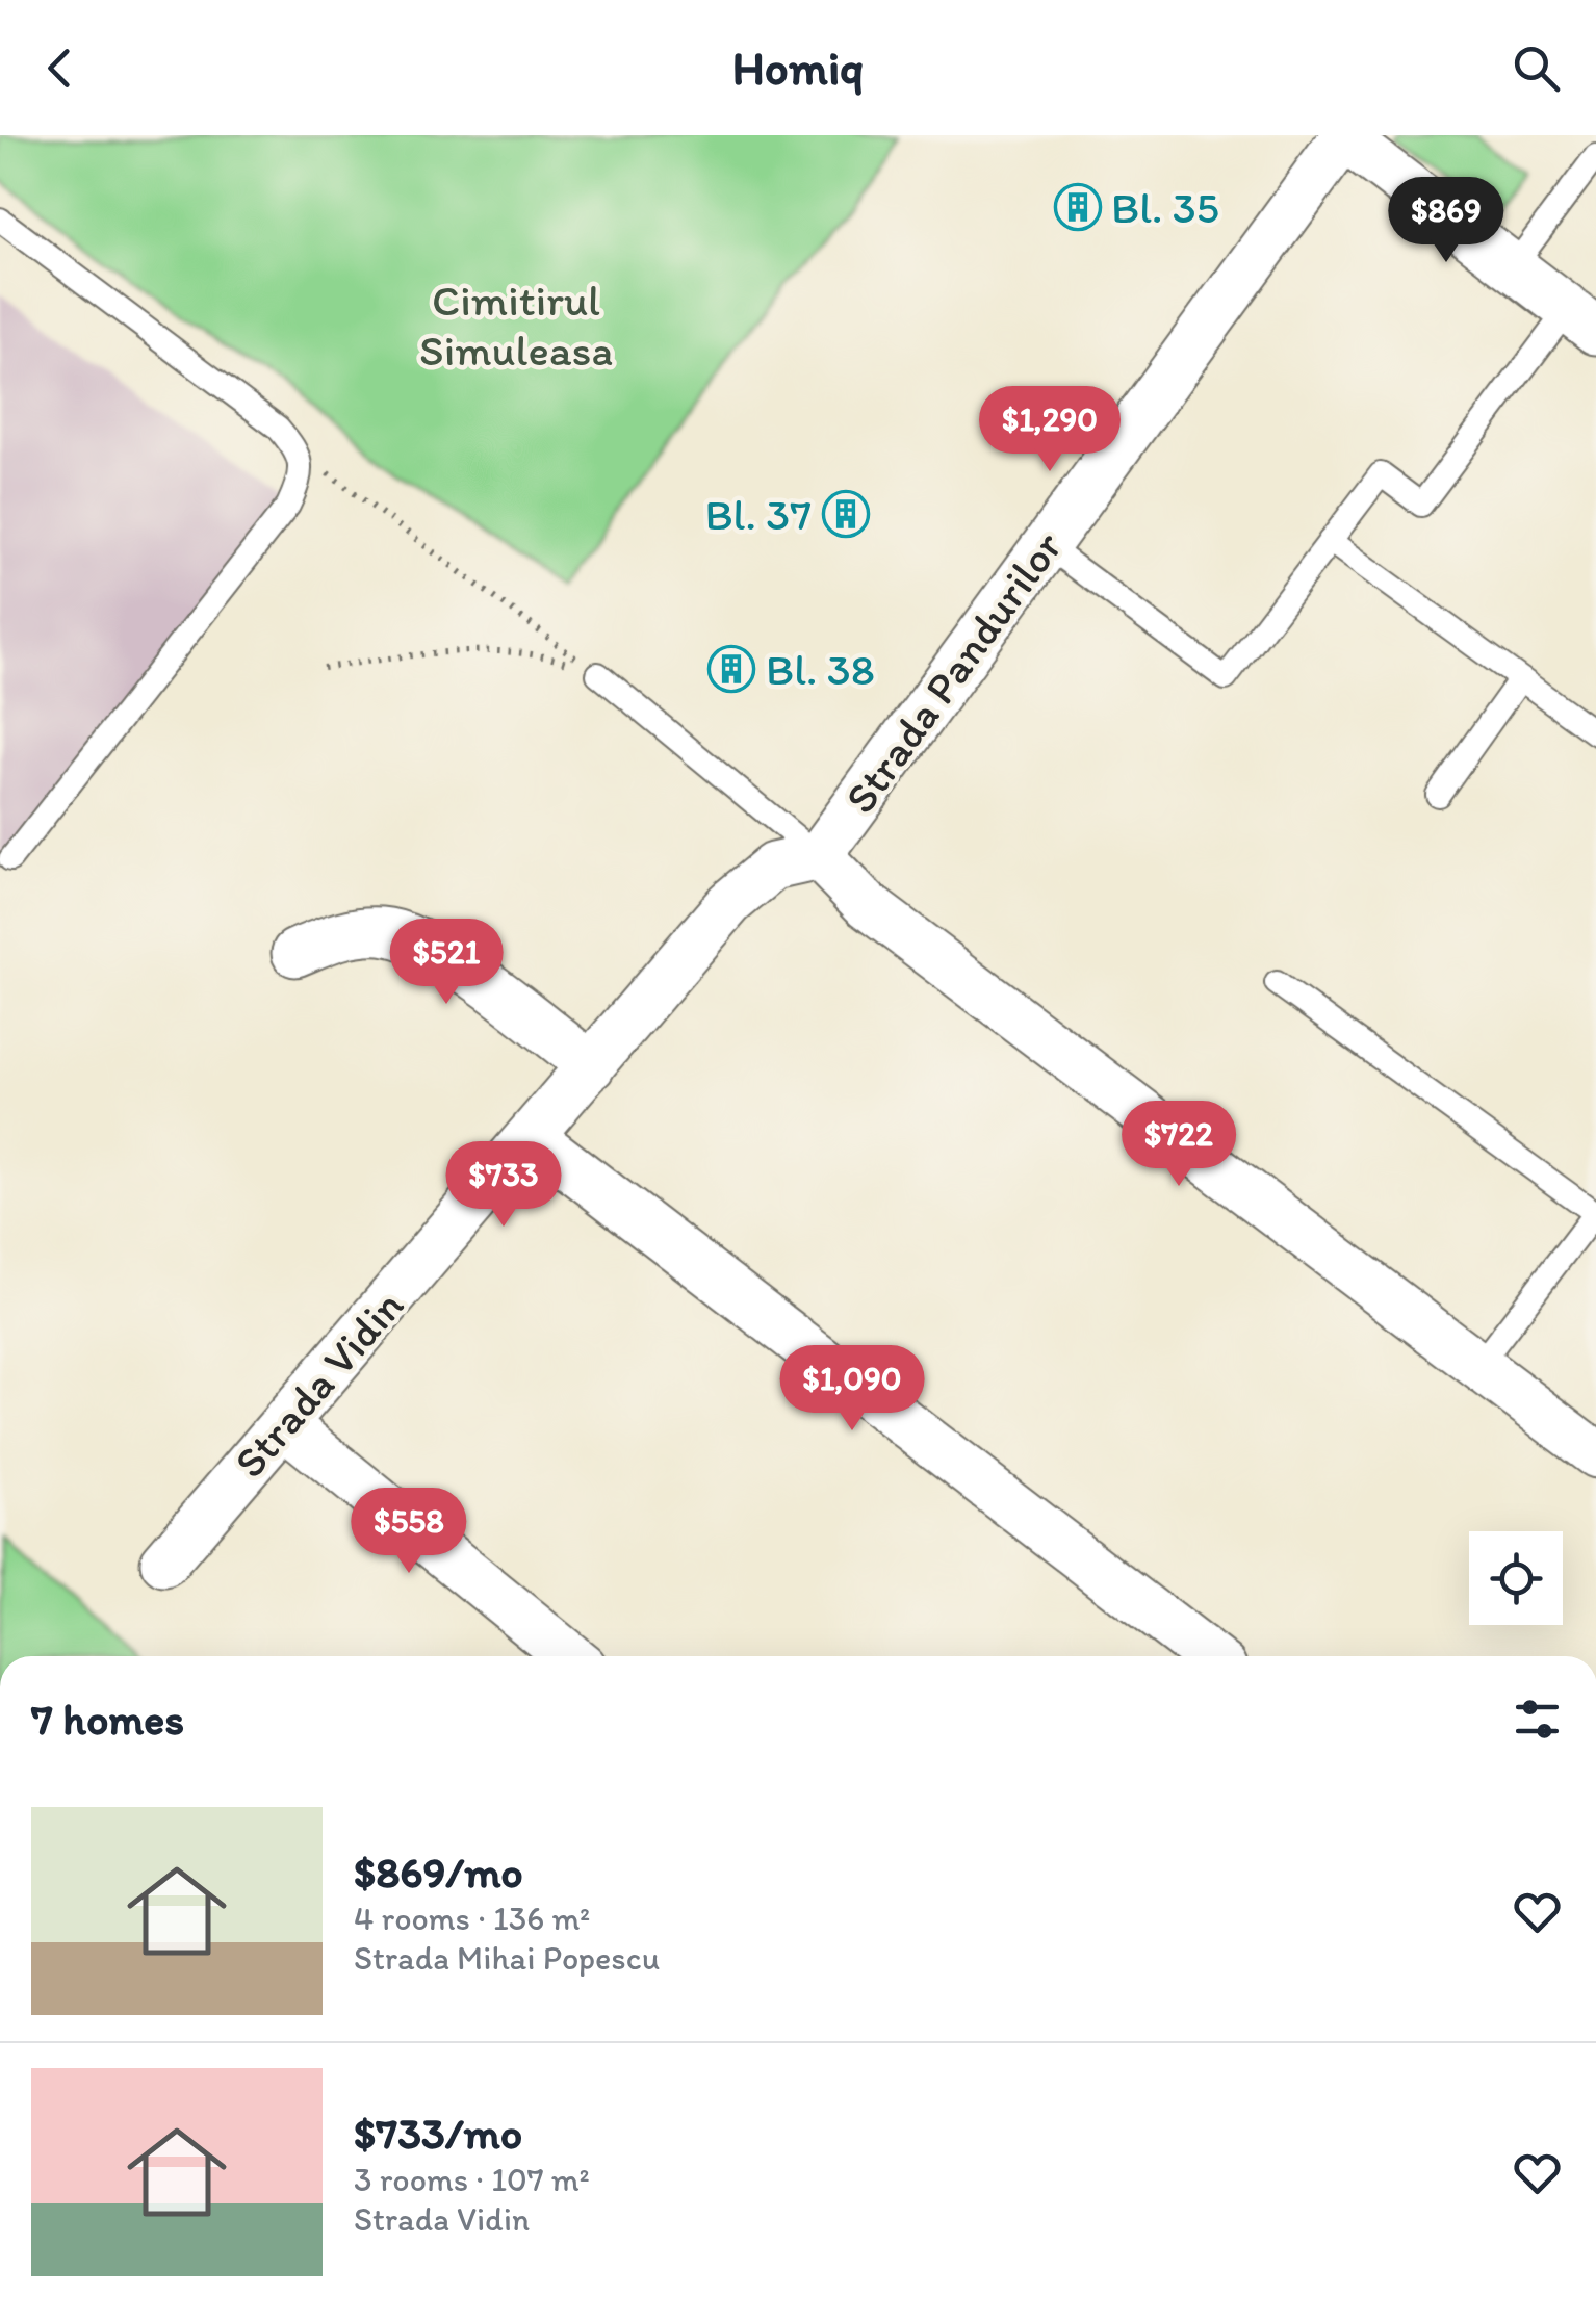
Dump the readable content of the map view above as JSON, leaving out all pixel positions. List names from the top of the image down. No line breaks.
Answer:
{"streets":{"street":["Strada Pandurilor","Strada Vidin"]},"crossings":[["Strada Pandurilor","Strada Vidin"]],"parks":["Cimitirul Simuleasa"],"places":{"building":["Bl. 35","Bl. 37","Bl. 38"]},"page":{"header":"Homiq","price":["$869","$1,290","$521","$722","$733","$1,090","$558"],"heading":"7 homes","list":[{"name":"$869/mo","note":"4 rooms · 136 m² · Strada Mihai Popescu"},{"name":"$733/mo","note":"3 rooms · 107 m² · Strada Vidin"}]}}
